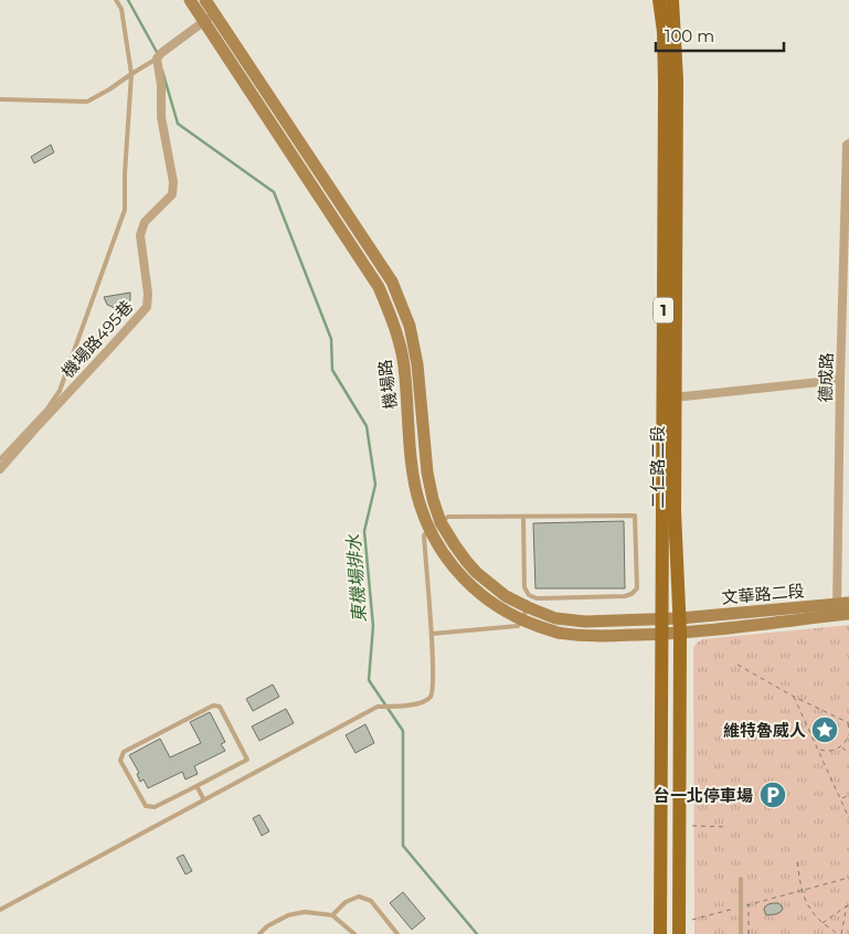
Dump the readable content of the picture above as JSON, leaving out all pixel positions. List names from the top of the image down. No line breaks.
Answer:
{"streets":{"main road":["1","二仁路二段"],"street":["機場路495巷","德成路","機場路","文華路二段"]},"crossings":[["德成路","文華路二段"],["機場路","二仁路二段"],["機場路","文華路二段"],["二仁路二段","文華路二段"]],"water":["東機場排水"],"places":{"place":["維特魯威人"],"parking":["台一北停車場"]},"scale_bar":"100 m"}
